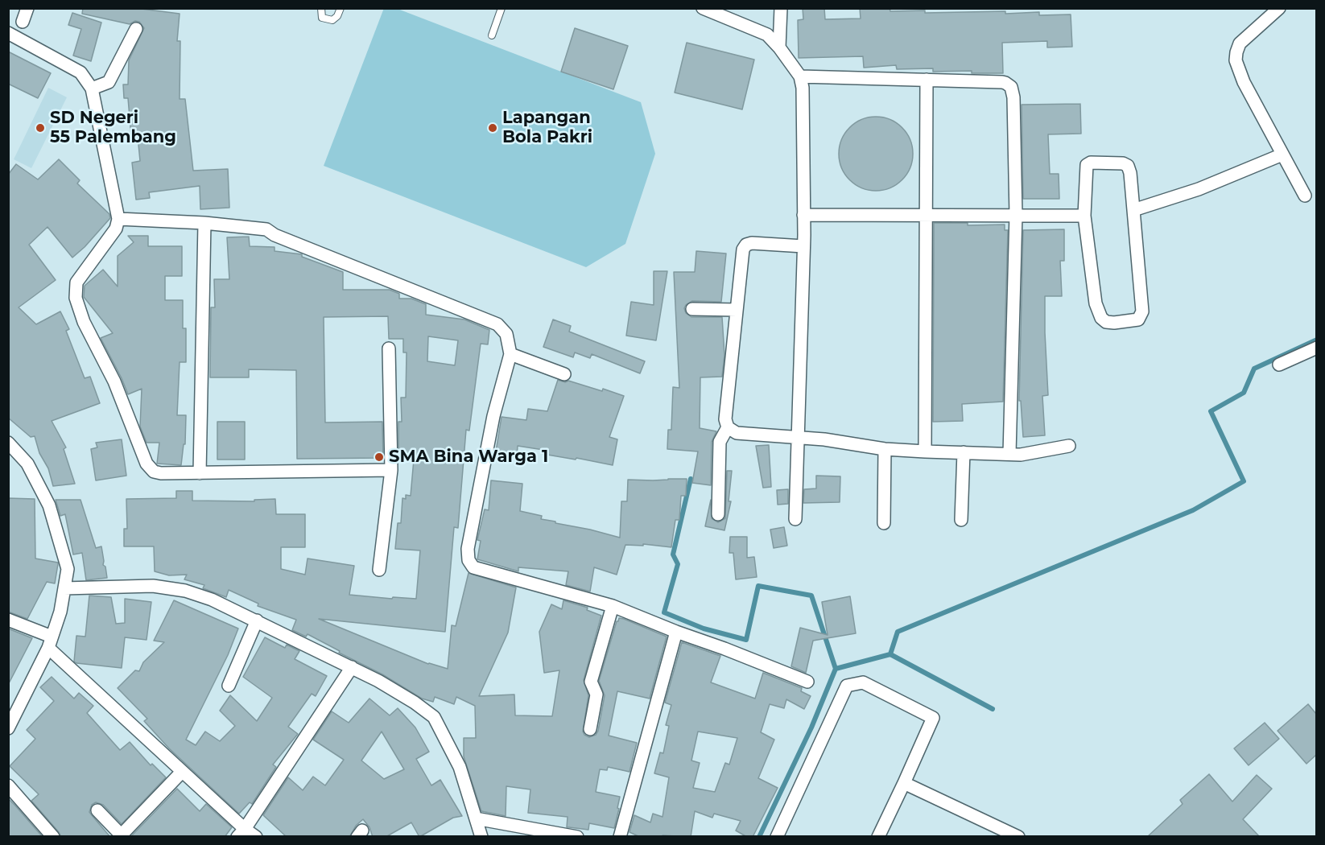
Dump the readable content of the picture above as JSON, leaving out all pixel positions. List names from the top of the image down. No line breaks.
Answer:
{"places":["SD Negeri 55 Palembang","Lapangan Bola Pakri","SMA Bina Warga 1"]}
